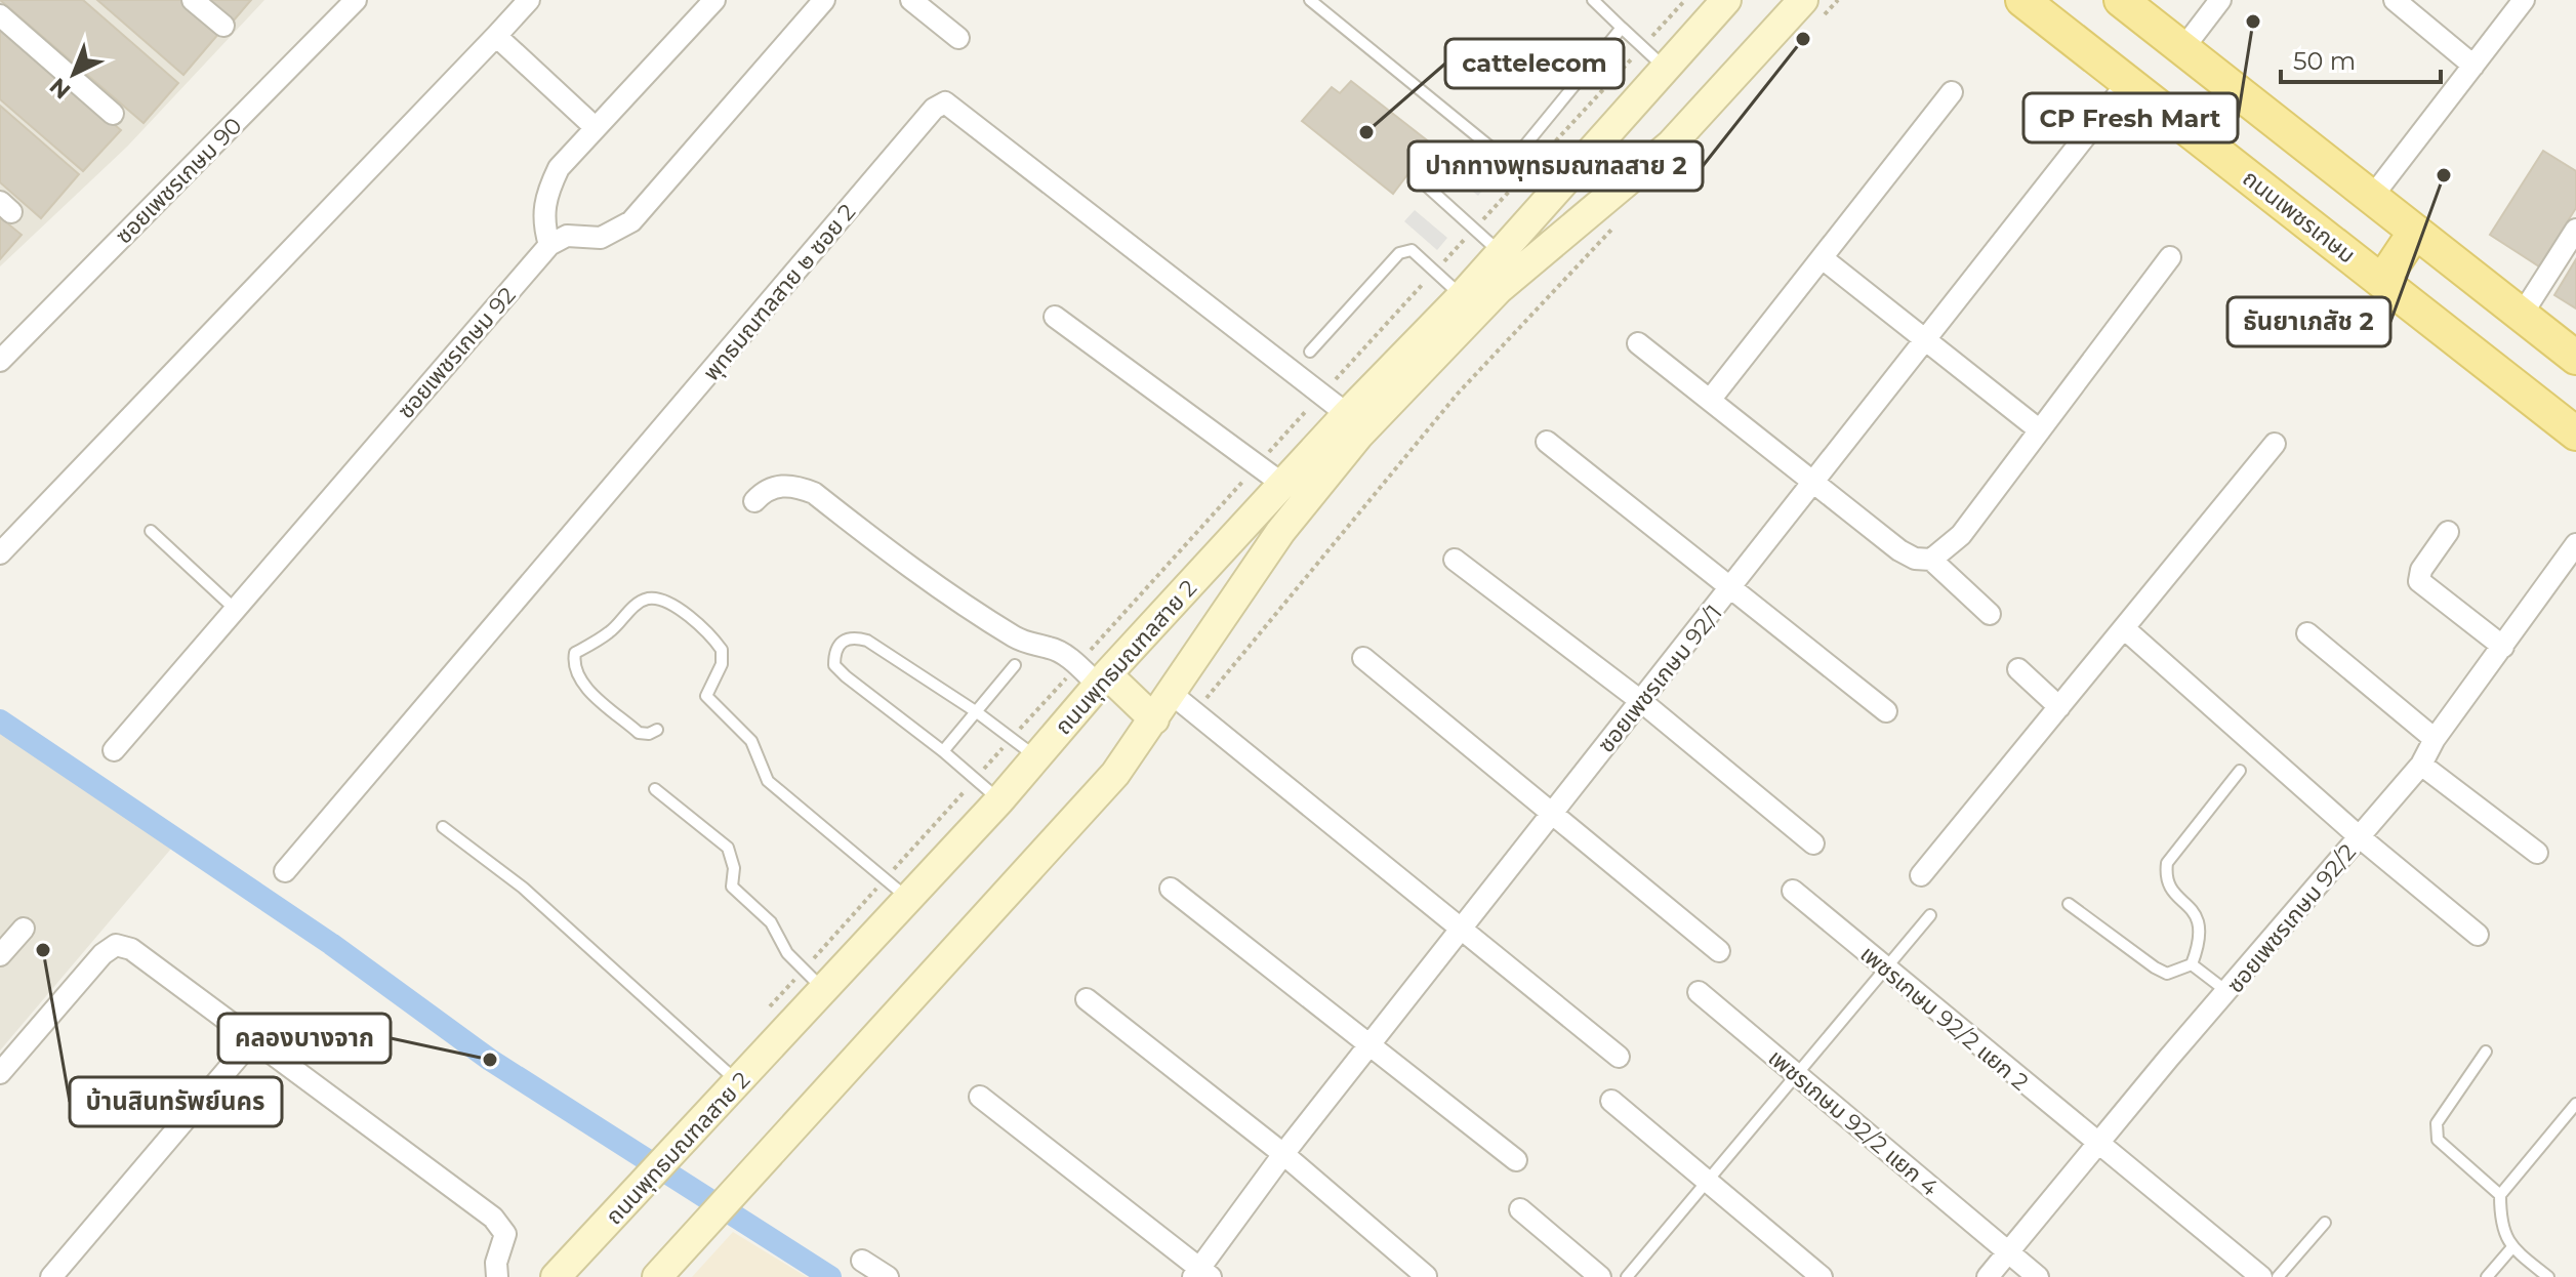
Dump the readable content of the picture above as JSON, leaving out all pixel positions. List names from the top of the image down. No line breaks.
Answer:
{"streets":{"main road":["ถนนเพชรเกษม","ถนนพุทธมณฑลสาย 2"],"street":["ซอยเพชรเกษม 90","พุทธมณฑลสาย ๒ ซอย 2","ซอยเพชรเกษม 92","ซอยเพชรเกษม 92/1","ซอยเพชรเกษม 92/2","เพชรเกษม 92/2 แยก 2","เพชรเกษม 92/2 แยก 4"]},"crossings":[["ถนนเพชรเกษม","ซอยเพชรเกษม 92/1"],["พุทธมณฑลสาย ๒ ซอย 2","ถนนพุทธมณฑลสาย 2"],["ซอยเพชรเกษม 92/2","เพชรเกษม 92/2 แยก 2"],["ซอยเพชรเกษม 92/2","เพชรเกษม 92/2 แยก 4"]],"places":["CP Fresh Mart","ปากทางพุทธมณฑลสาย 2","cattelecom","ธันยาเภสัช 2","บ้านสินทรัพย์นคร","คลองบางจาก"],"scale_bar":"50 m","north":"bottom left"}
